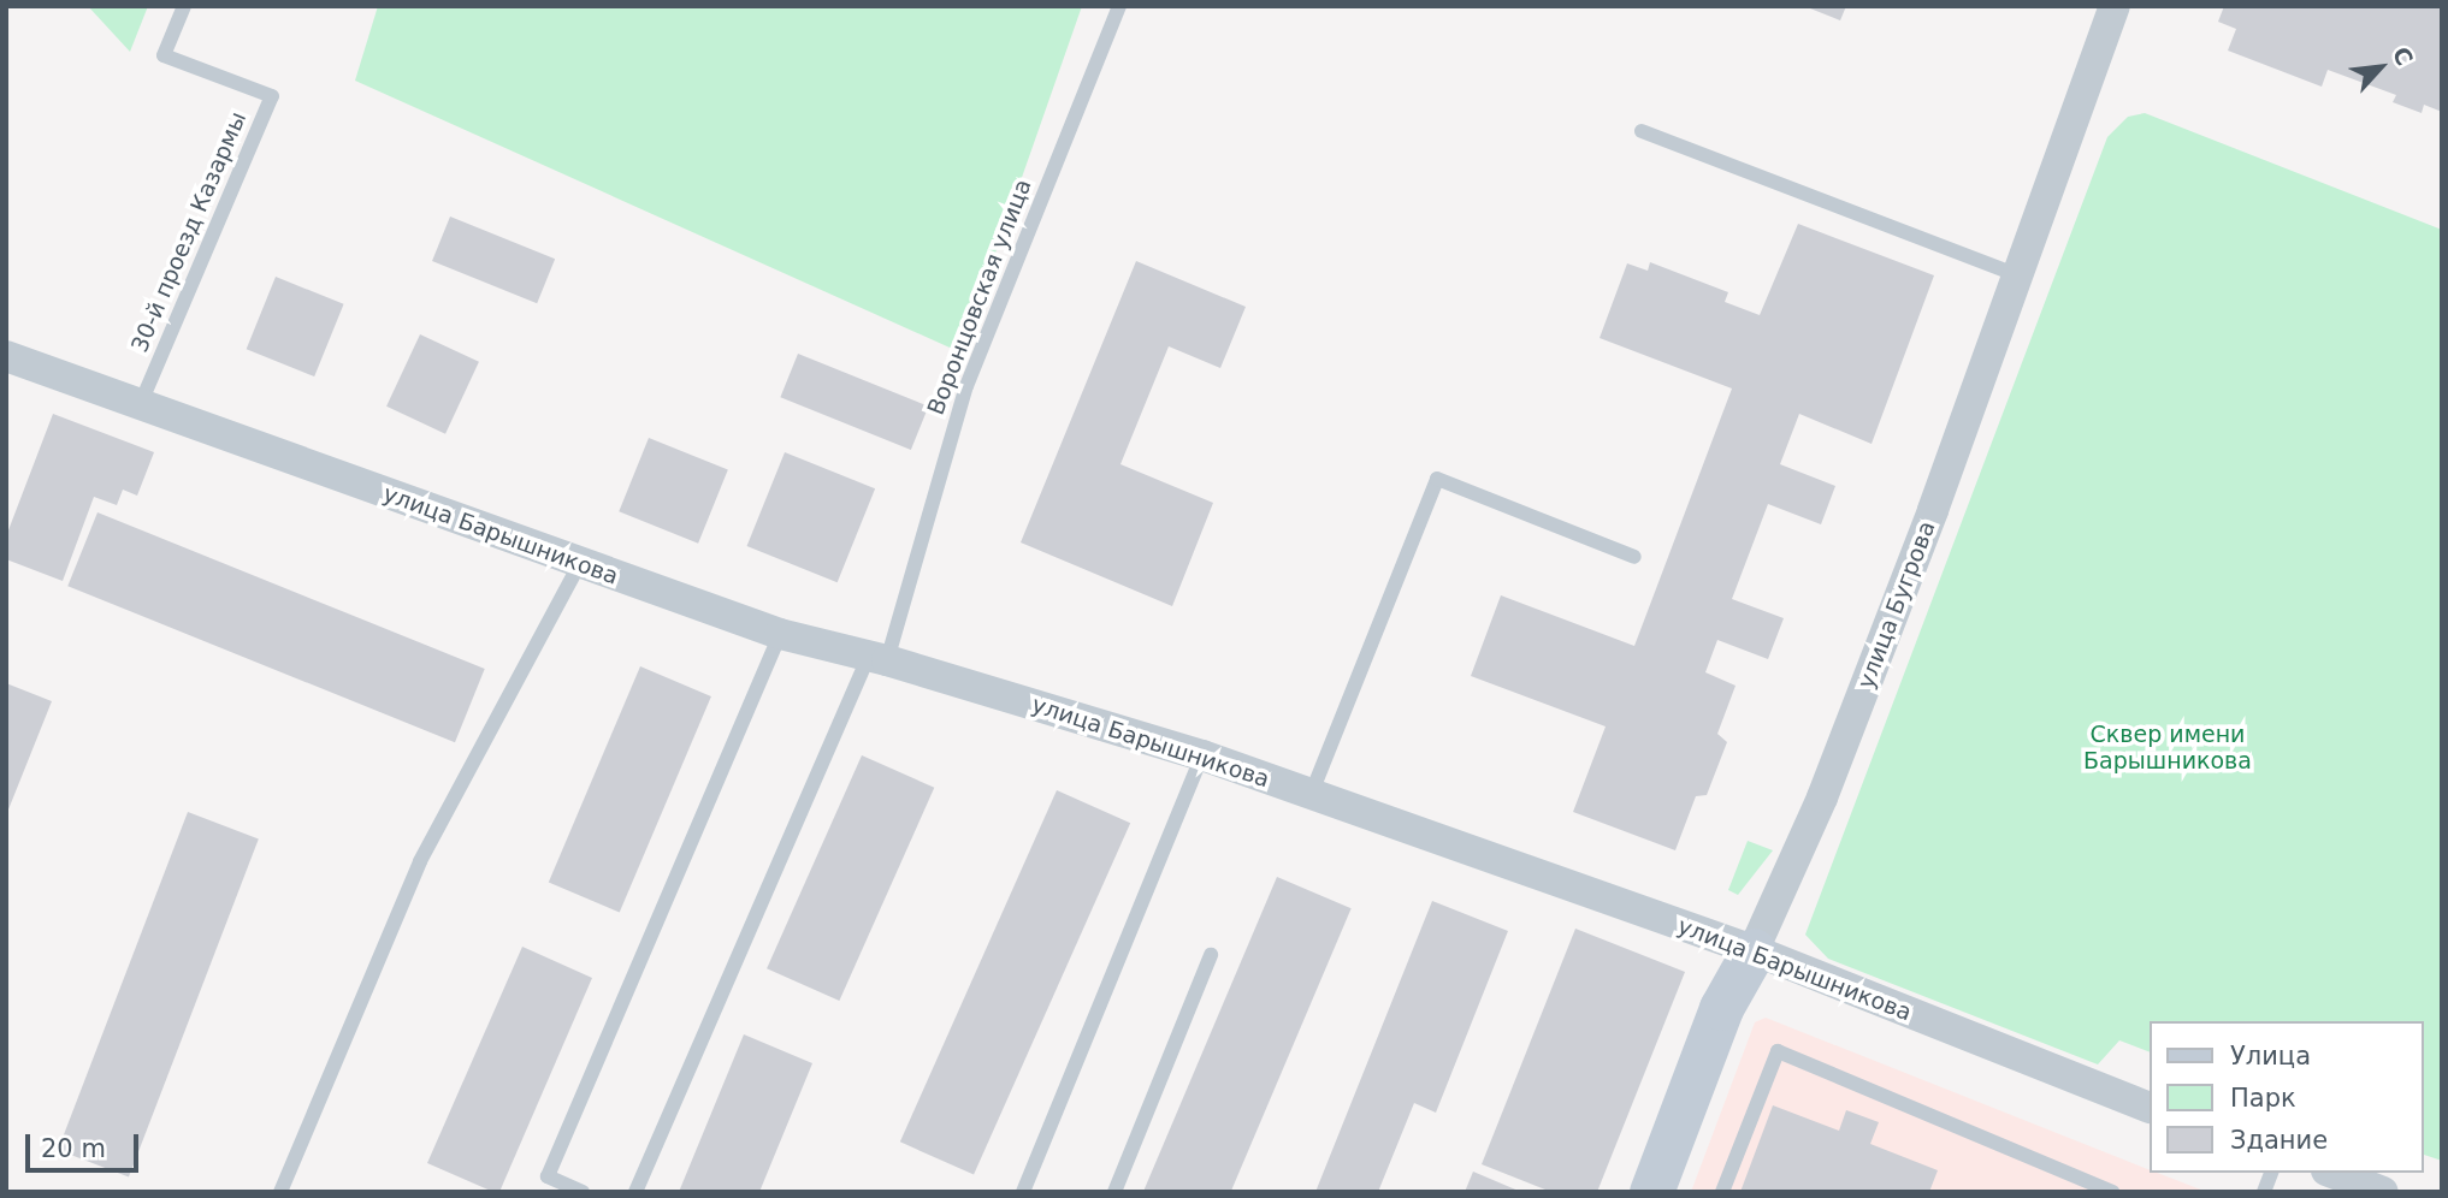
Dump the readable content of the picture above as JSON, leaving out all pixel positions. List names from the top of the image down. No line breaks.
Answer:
{"streets":{"street":["улица Барышникова","улица Бугрова"],"lane":["30-й проезд Казармы","Воронцовская улица"]},"crossings":[["30-й проезд Казармы","улица Барышникова"],["Воронцовская улица","улица Барышникова"],["улица Барышникова","улица Бугрова"]],"parks":["Сквер имени Барышникова"],"legend":["Улица","Парк","Здание"],"scale_bar":"20 m","north":"top right"}
